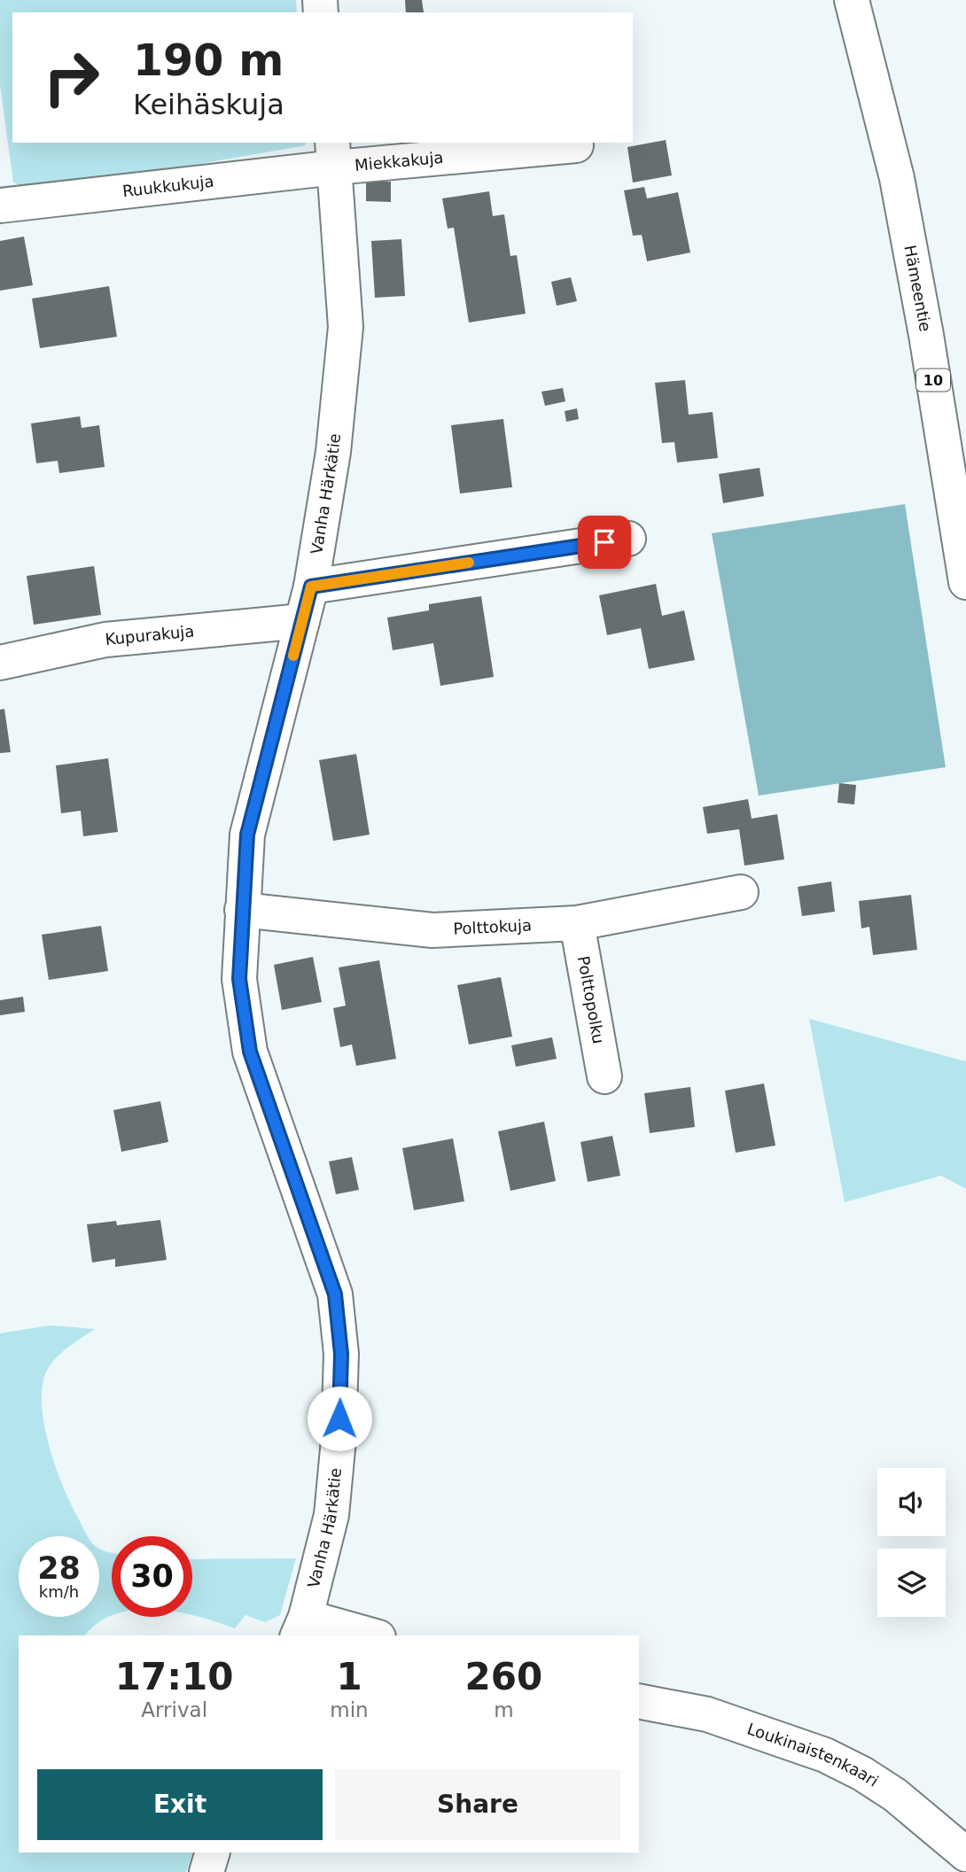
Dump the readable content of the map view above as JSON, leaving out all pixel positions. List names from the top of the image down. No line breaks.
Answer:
{"streets":{"main road":["Miekkakuja","Ruukkukuja","Hämeentie","10","Vanha Härkätie","Kupurakuja","Polttokuja","Polttopolku","Loukinaistenkaari"]},"crossings":[["Miekkakuja","Ruukkukuja"],["Miekkakuja","Vanha Härkätie"],["Ruukkukuja","Vanha Härkätie"],["Vanha Härkätie","Kupurakuja"],["Vanha Härkätie","Polttokuja"],["Polttokuja","Polttopolku"]],"page":{"turn":["190 m","Keihäskuja"],"speed":"28 km/h","limit":"30","eta":["17:10","Arrival","1","min","260","m"],"buttons":["Exit","Share"]}}
